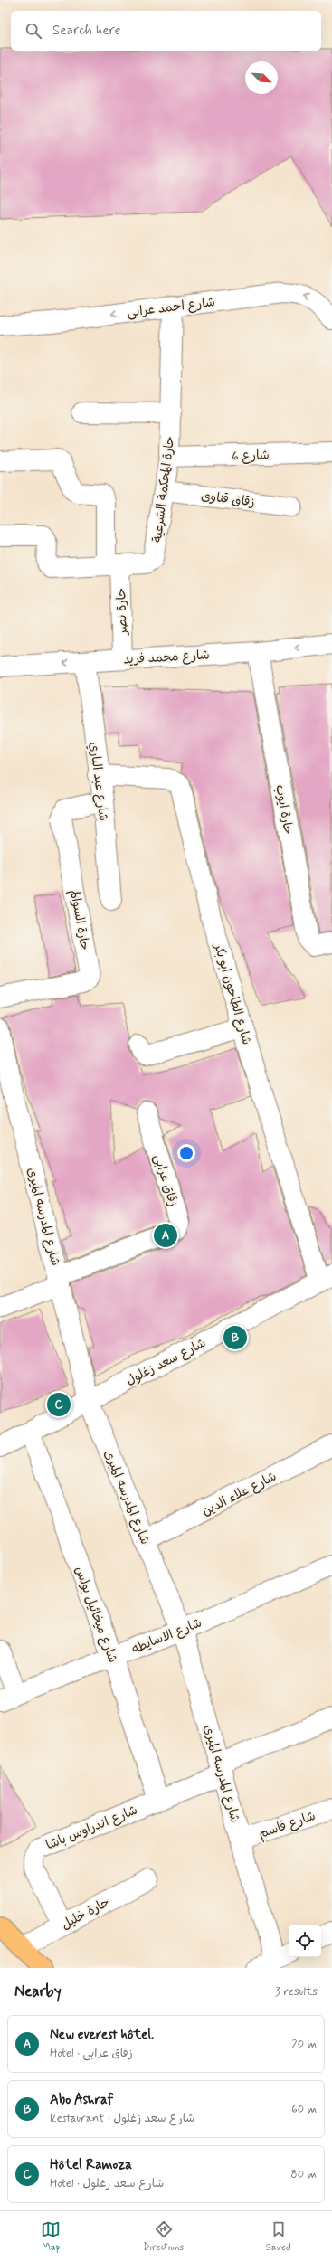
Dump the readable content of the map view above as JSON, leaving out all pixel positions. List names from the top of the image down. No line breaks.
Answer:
{"streets":{"street":["شارع احمد عرابى","شارع 6","حارة المحكمة الشرعية","زقاق قناوى","حارة نصر","شارع محمد فريد","شارع عبد الباري","حارة ايوب","حارة السوالم","شارع الطاحون ابو بكر","زقاق عرابى","شارع المدرسه الميرى","شارع سعد زغلول","شارع علاء الدين","شارع ميخائيل بولس","شارع الاسايطه","شارع قاسم","شارع اندراوس باشا","حارة خليل"]},"crossings":[["شارع احمد عرابى","حارة المحكمة الشرعية"],["شارع 6","حارة المحكمة الشرعية"],["حارة المحكمة الشرعية","زقاق قناوى"],["حارة المحكمة الشرعية","حارة نصر"],["حارة نصر","شارع محمد فريد"],["شارع محمد فريد","شارع عبد الباري"],["شارع محمد فريد","حارة ايوب"],["شارع عبد الباري","حارة السوالم"],["شارع عبد الباري","شارع الطاحون ابو بكر"],["شارع الطاحون ابو بكر","شارع سعد زغلول"],["زقاق عرابى","شارع المدرسه الميرى"],["شارع المدرسه الميرى","شارع سعد زغلول"],["شارع المدرسه الميرى","شارع علاء الدين"],["شارع المدرسه الميرى","شارع الاسايطه"],["شارع المدرسه الميرى","شارع قاسم"],["شارع المدرسه الميرى","شارع اندراوس باشا"],["شارع سعد زغلول","شارع ميخائيل بولس"],["شارع ميخائيل بولس","شارع الاسايطه"],["شارع ميخائيل بولس","شارع اندراوس باشا"],["شارع اندراوس باشا","حارة خليل"]],"one_way":["شارع احمد عرابى","شارع محمد فريد"],"north":"bottom right","page":{"search":"Search here","pins":["A","B","C"],"heading":["Nearby","3 results"],"list":[{"mark":"A","name":"New everest hôtel.","note":"Hotel · زقاق عرابى","value":"20 m"},{"mark":"B","name":"Abo Ashraf","note":"Restaurant · شارع سعد زغلول","value":"60 m"},{"mark":"C","name":"Hôtel Ramoza","note":"Hotel · شارع سعد زغلول","value":"80 m"}],"nav":["Map","Directions","Saved"]}}
